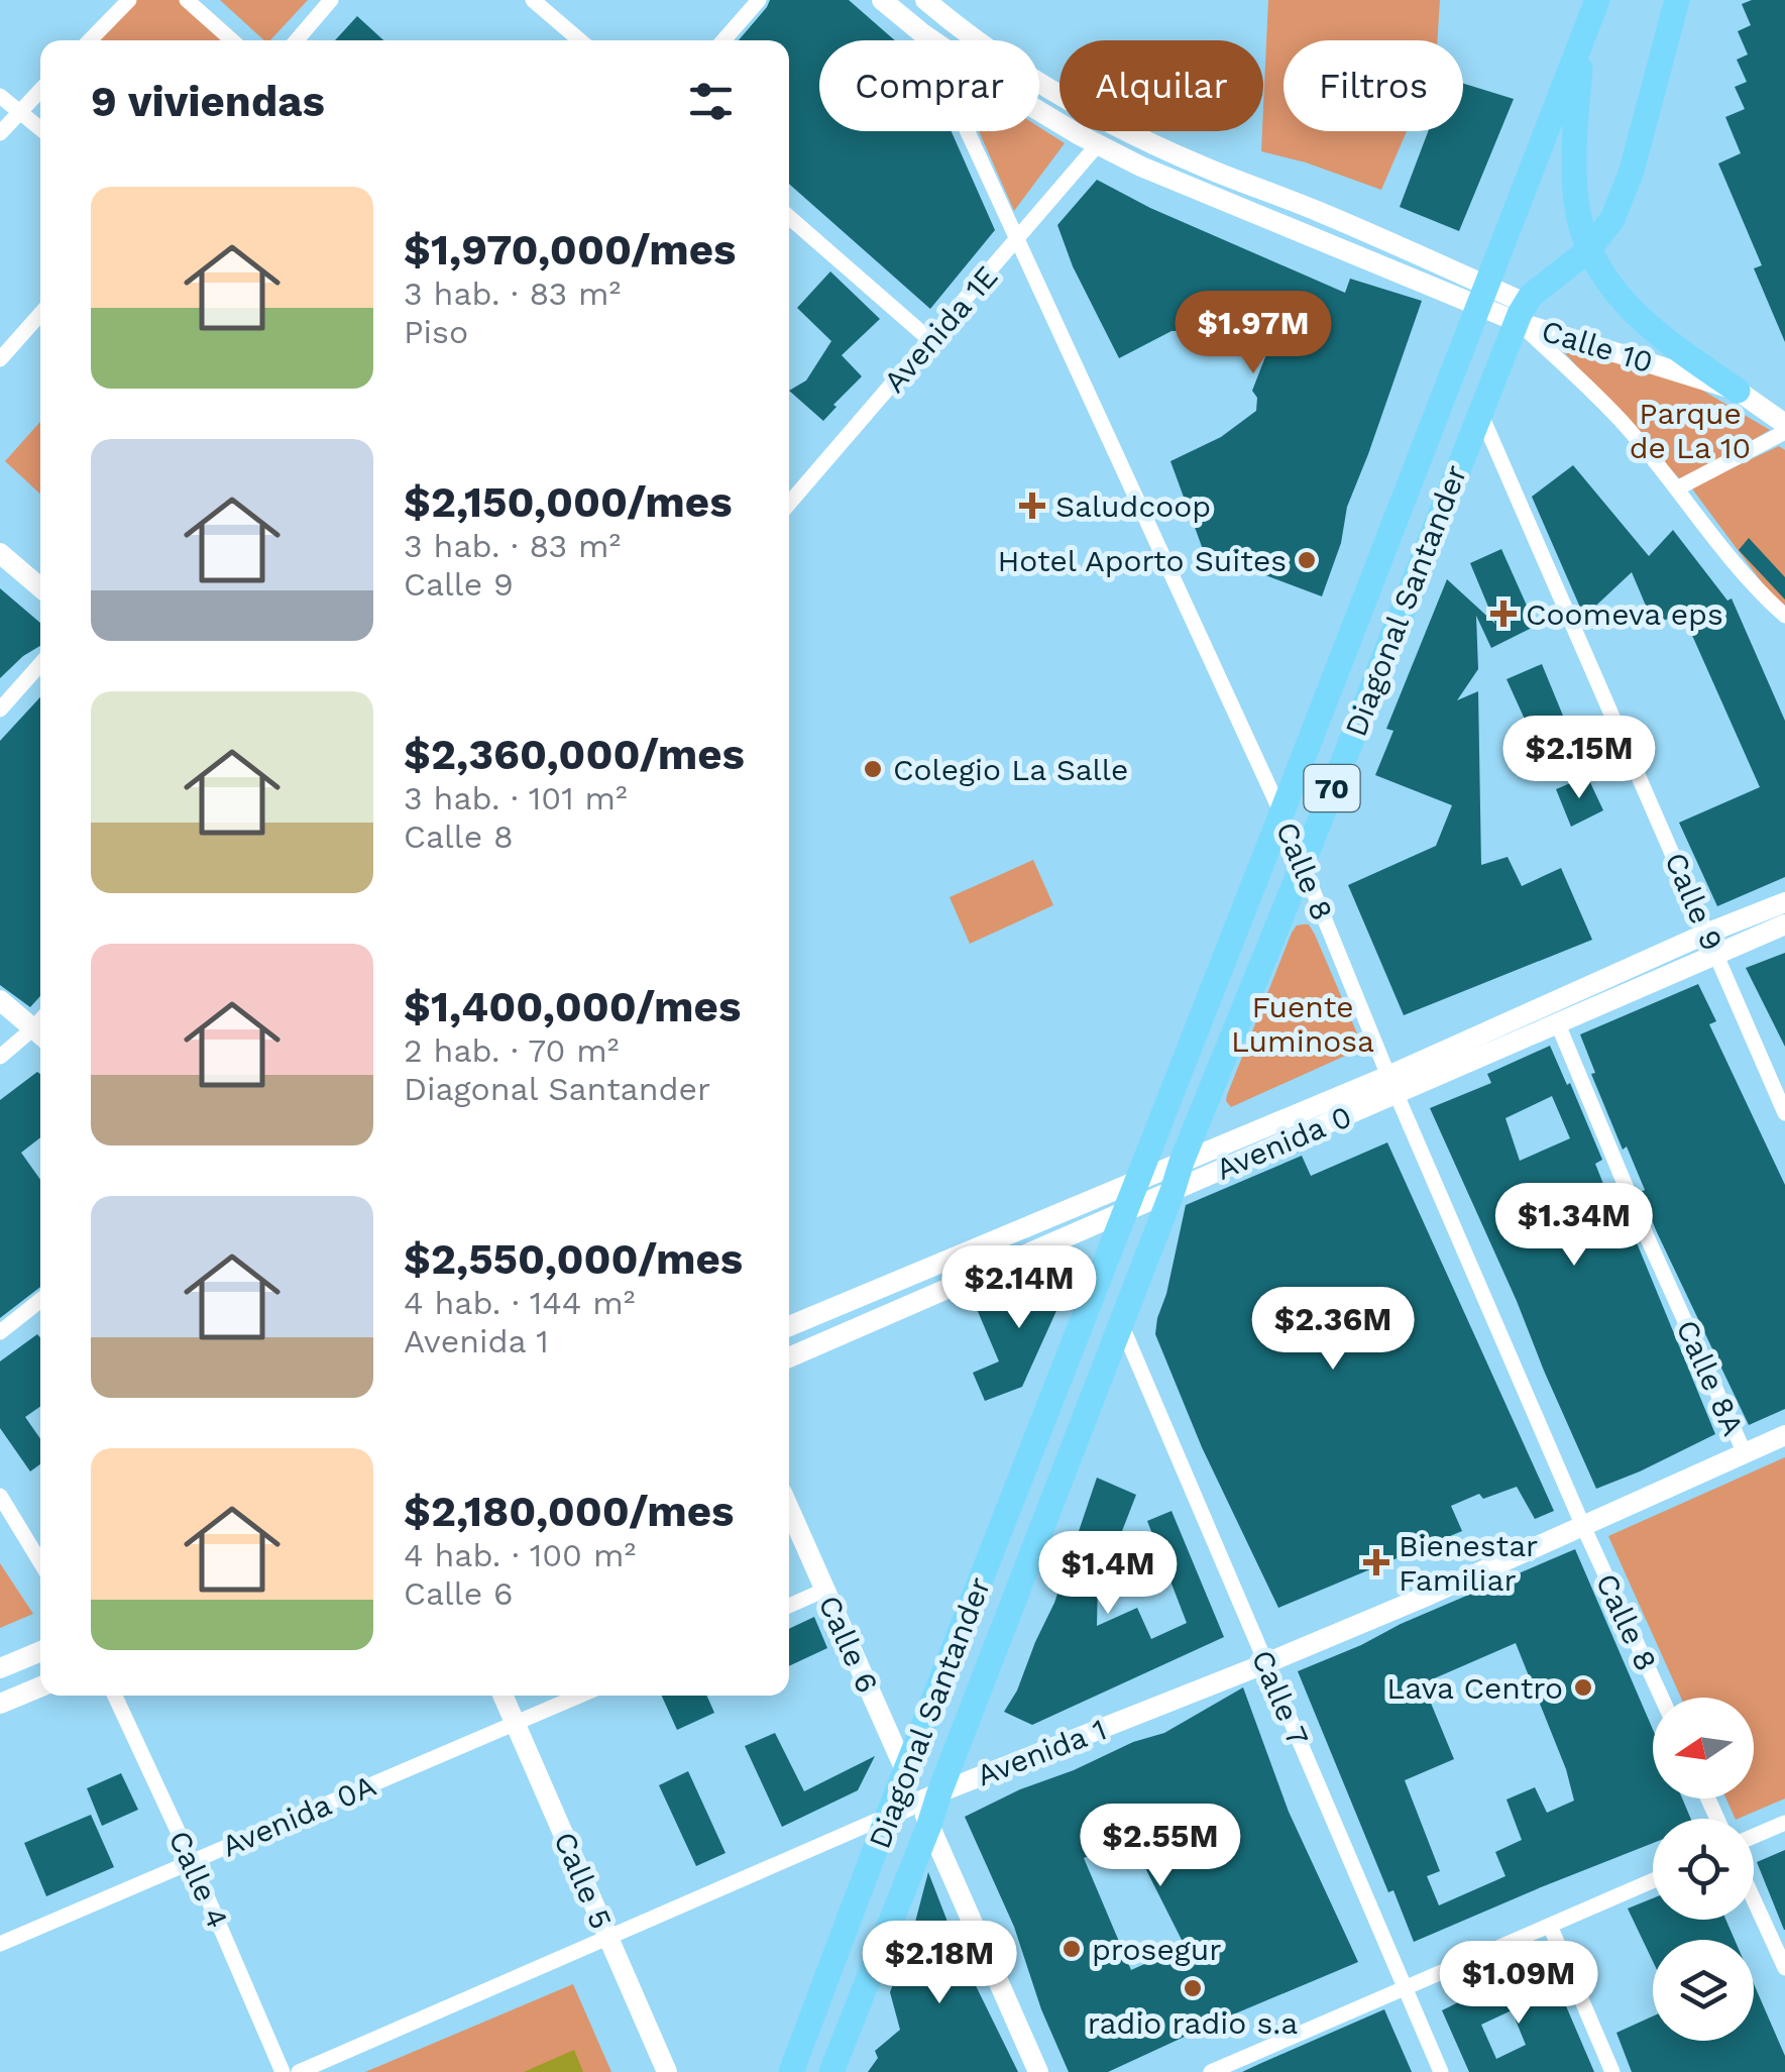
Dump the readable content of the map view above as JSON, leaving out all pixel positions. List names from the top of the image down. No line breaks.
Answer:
{"streets":{"main road":["Diagonal Santander","70"],"street":["Avenida 1E","Calle 10","Calle 8","Calle 9","Avenida 0","Calle 8A","Calle 6","Calle 7","Avenida 1","Avenida 0A","Calle 4","Calle 5"]},"crossings":[["Avenida 1E","Calle 8"],["Calle 10","Diagonal Santander"],["Diagonal Santander","Calle 8"],["Diagonal Santander","Calle 9"],["Diagonal Santander","Avenida 0"],["Diagonal Santander","Calle 6"],["Diagonal Santander","Calle 7"],["Diagonal Santander","Avenida 1"],["Calle 8","Avenida 0"],["Calle 8","Avenida 1"],["Calle 9","Avenida 0"],["Avenida 0","Calle 8A"],["Calle 8A","Avenida 1"],["Calle 6","Avenida 1"],["Calle 7","Avenida 1"],["Avenida 1","Calle 5"],["Avenida 0A","Calle 4"],["Avenida 0A","Calle 5"]],"parks":["Parque de La 10","Fuente Luminosa"],"places":{"health":["Saludcoop","Coomeva eps","Bienestar Familiar"],"other":["Hotel Aporto Suites","Colegio La Salle","Lava Centro","prosegur","radio radio s.a"]},"north":"left","page":{"chip":["Comprar","Alquilar","Filtros"],"heading":"9 viviendas","list":[{"name":"$1,970,000/mes","note":"3 hab. · 83 m² · Piso"},{"name":"$2,150,000/mes","note":"3 hab. · 83 m² · Calle 9"},{"name":"$2,360,000/mes","note":"3 hab. · 101 m² · Calle 8"},{"name":"$1,400,000/mes","note":"2 hab. · 70 m² · Diagonal Santander"},{"name":"$2,550,000/mes","note":"4 hab. · 144 m² · Avenida 1"},{"name":"$2,180,000/mes","note":"4 hab. · 100 m² · Calle 6"}],"price":["$1.97M","$2.15M","$1.34M","$2.14M","$2.36M","$1.4M","$2.55M","$2.18M","$1.09M"]}}
